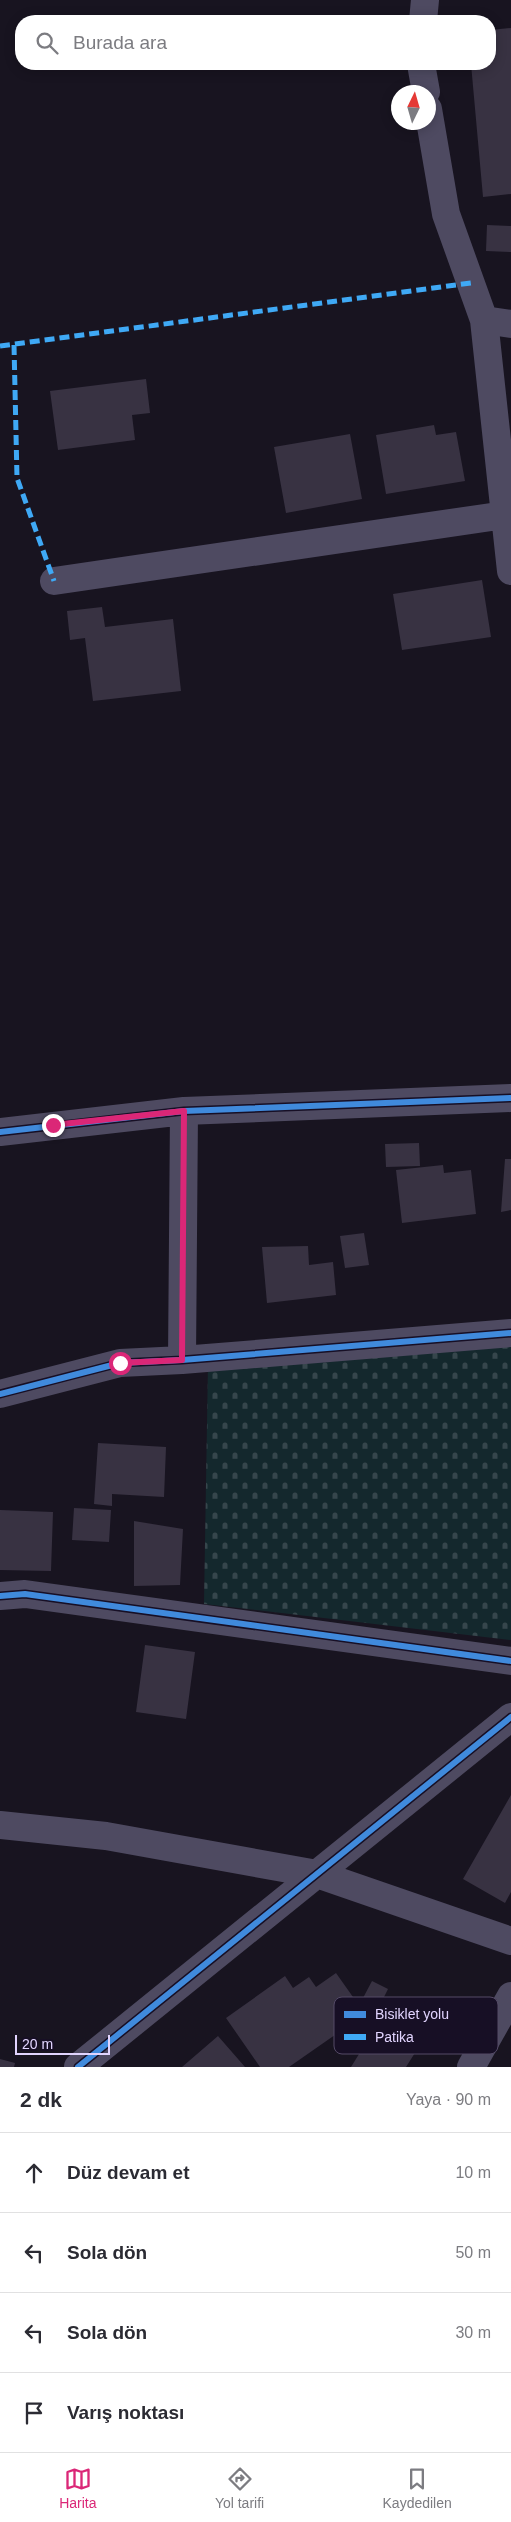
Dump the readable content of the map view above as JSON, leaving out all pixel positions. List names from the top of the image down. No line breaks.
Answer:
{"legend":["Bisiklet yolu","Patika"],"scale_bar":"20 m","north":"top","page":{"search":"Burada ara","scale":"20 m","heading":["2 dk","Yaya · 90 m"],"list":[["Düz devam et","10 m"],["Sola dön","50 m"],["Sola dön","30 m"],"Varış noktası"],"nav":["Harita","Yol tarifi","Kaydedilen"]}}
